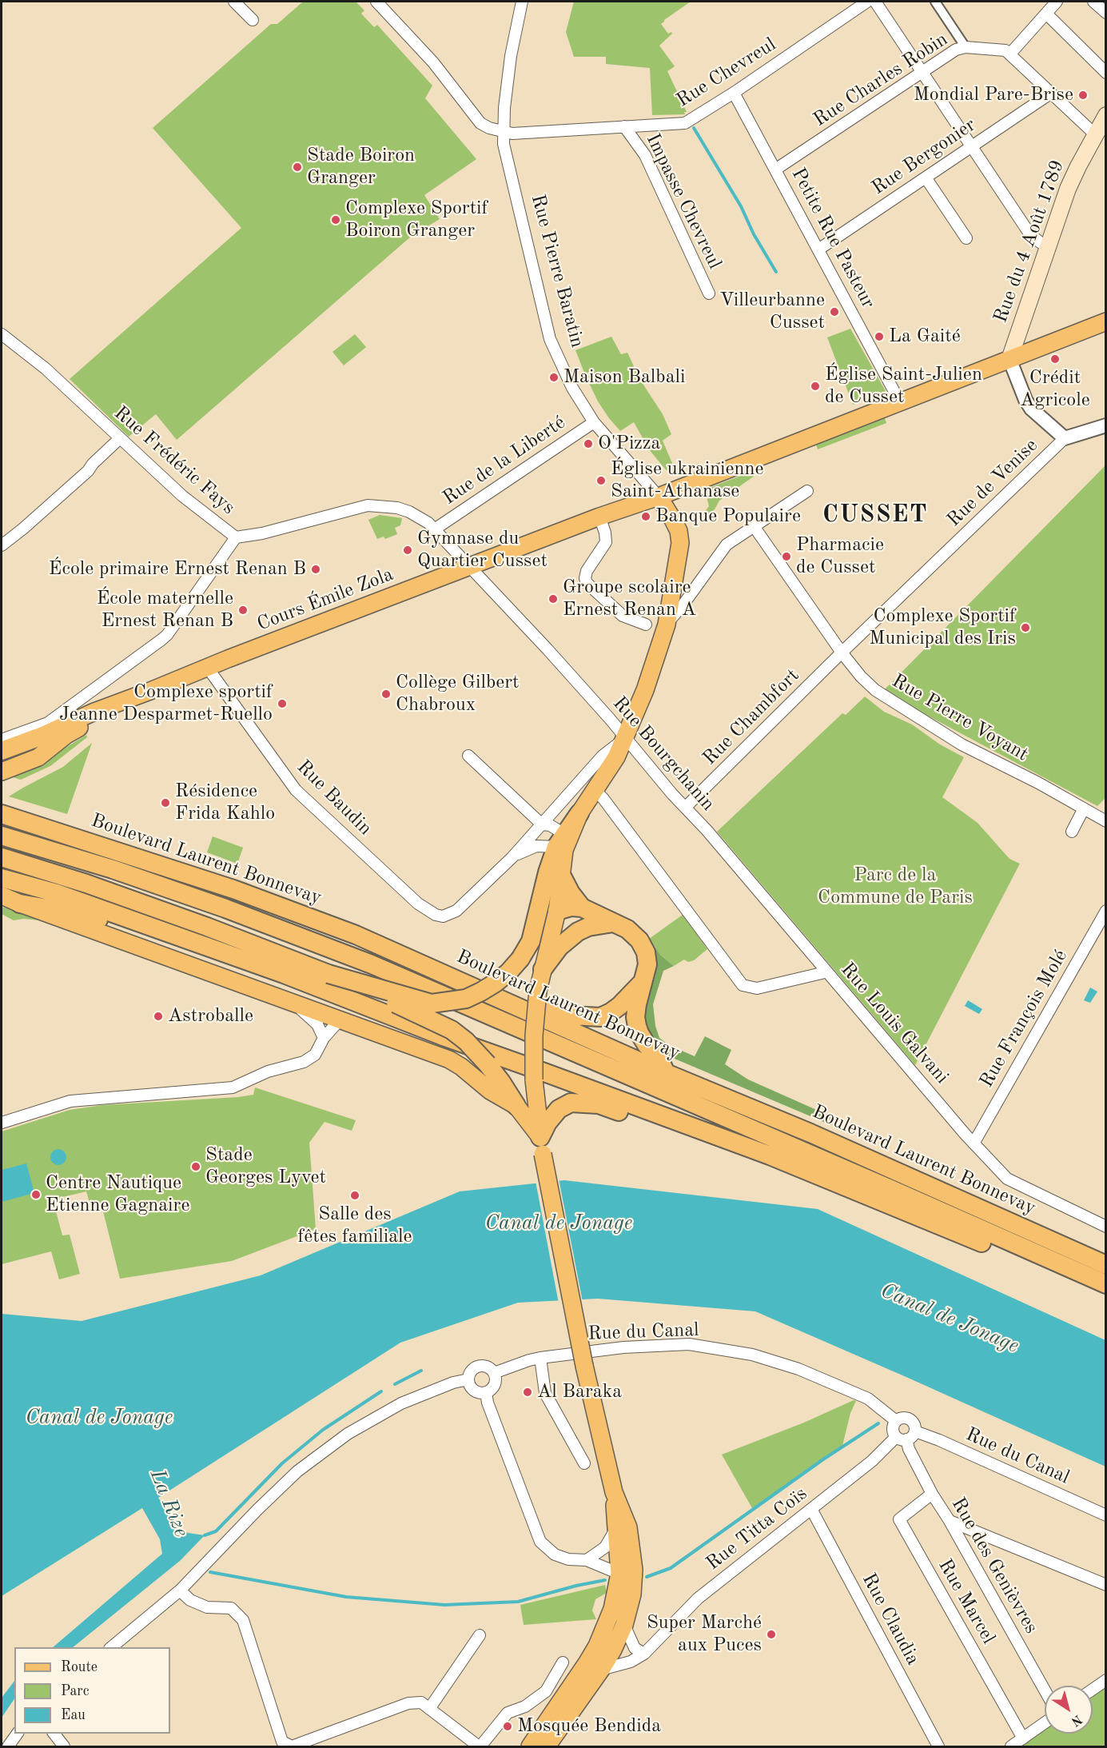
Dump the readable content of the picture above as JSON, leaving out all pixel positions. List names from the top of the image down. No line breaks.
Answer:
{"streets":{"highway":["Boulevard Laurent Bonnevay"],"main road":["Rue du 4 Août 1789","Rue Pierre Baratin","Cours Émile Zola"],"street":["Rue Chevreul","Rue Charles Robin","Rue Bergonier","Impasse Chevreul","Petite Rue Pasteur","Rue Frédéric Fays","Rue de la Liberté","Rue de Venise","Rue Chambfort","Rue Pierre Voyant","Rue Bourgchanin","Rue Baudin","Rue François Molé","Rue Louis Galvani","Rue du Canal","Rue Titta Coïs","Rue des Genièvres","Rue Marcel","Rue Claudia"]},"crossings":[["Rue Chevreul","Impasse Chevreul"],["Rue Chevreul","Petite Rue Pasteur"],["Rue Chevreul","Rue Pierre Baratin"],["Rue Charles Robin","Petite Rue Pasteur"],["Rue Bergonier","Petite Rue Pasteur"],["Petite Rue Pasteur","Cours Émile Zola"],["Rue du 4 Août 1789","Cours Émile Zola"],["Rue Pierre Baratin","Rue de la Liberté"],["Rue Pierre Baratin","Cours Émile Zola"],["Rue Frédéric Fays","Rue de la Liberté"],["Rue Frédéric Fays","Cours Émile Zola"],["Rue Frédéric Fays","Rue Bourgchanin"],["Rue de Venise","Rue Chambfort"],["Rue de Venise","Rue Pierre Voyant"],["Cours Émile Zola","Rue Bourgchanin"],["Cours Émile Zola","Rue Baudin"],["Rue Chambfort","Rue Pierre Voyant"],["Rue Chambfort","Rue Bourgchanin"],["Rue Bourgchanin","Rue Louis Galvani"],["Rue François Molé","Rue Louis Galvani"],["Rue du Canal","Rue Titta Coïs"],["Rue du Canal","Rue des Genièvres"],["Rue Titta Coïs","Rue des Genièvres"],["Rue Titta Coïs","Rue Claudia"],["Rue des Genièvres","Rue Marcel"]],"districts":["CUSSET"],"water":["Canal de Jonage","La Rize"],"parks":["Parc de la Commune de Paris"],"places":["Mondial Pare-Brise","Stade Boiron Granger","Complexe Sportif Boiron Granger","Villeurbanne Cusset","La Gaité","Crédit Agricole","Maison Balbali","Église Saint-Julien de Cusset","O'Pizza","Église ukrainienne Saint-Athanase","Banque Populaire","Gymnase du Quartier Cusset","Pharmacie de Cusset","École primaire Ernest Renan B","Groupe scolaire Ernest Renan A","École maternelle Ernest Renan B","Complexe Sportif Municipal des Iris","Collège Gilbert Chabroux","Complexe sportif Jeanne Desparmet-Ruello","Résidence Frida Kahlo","Astroballe","Stade Georges Lyvet","Centre Nautique Etienne Gagnaire","Salle des fêtes familiale","Al Baraka","Super Marché aux Puces","Mosquée Bendida"],"legend":["Route","Parc","Eau"],"north":"bottom right"}
